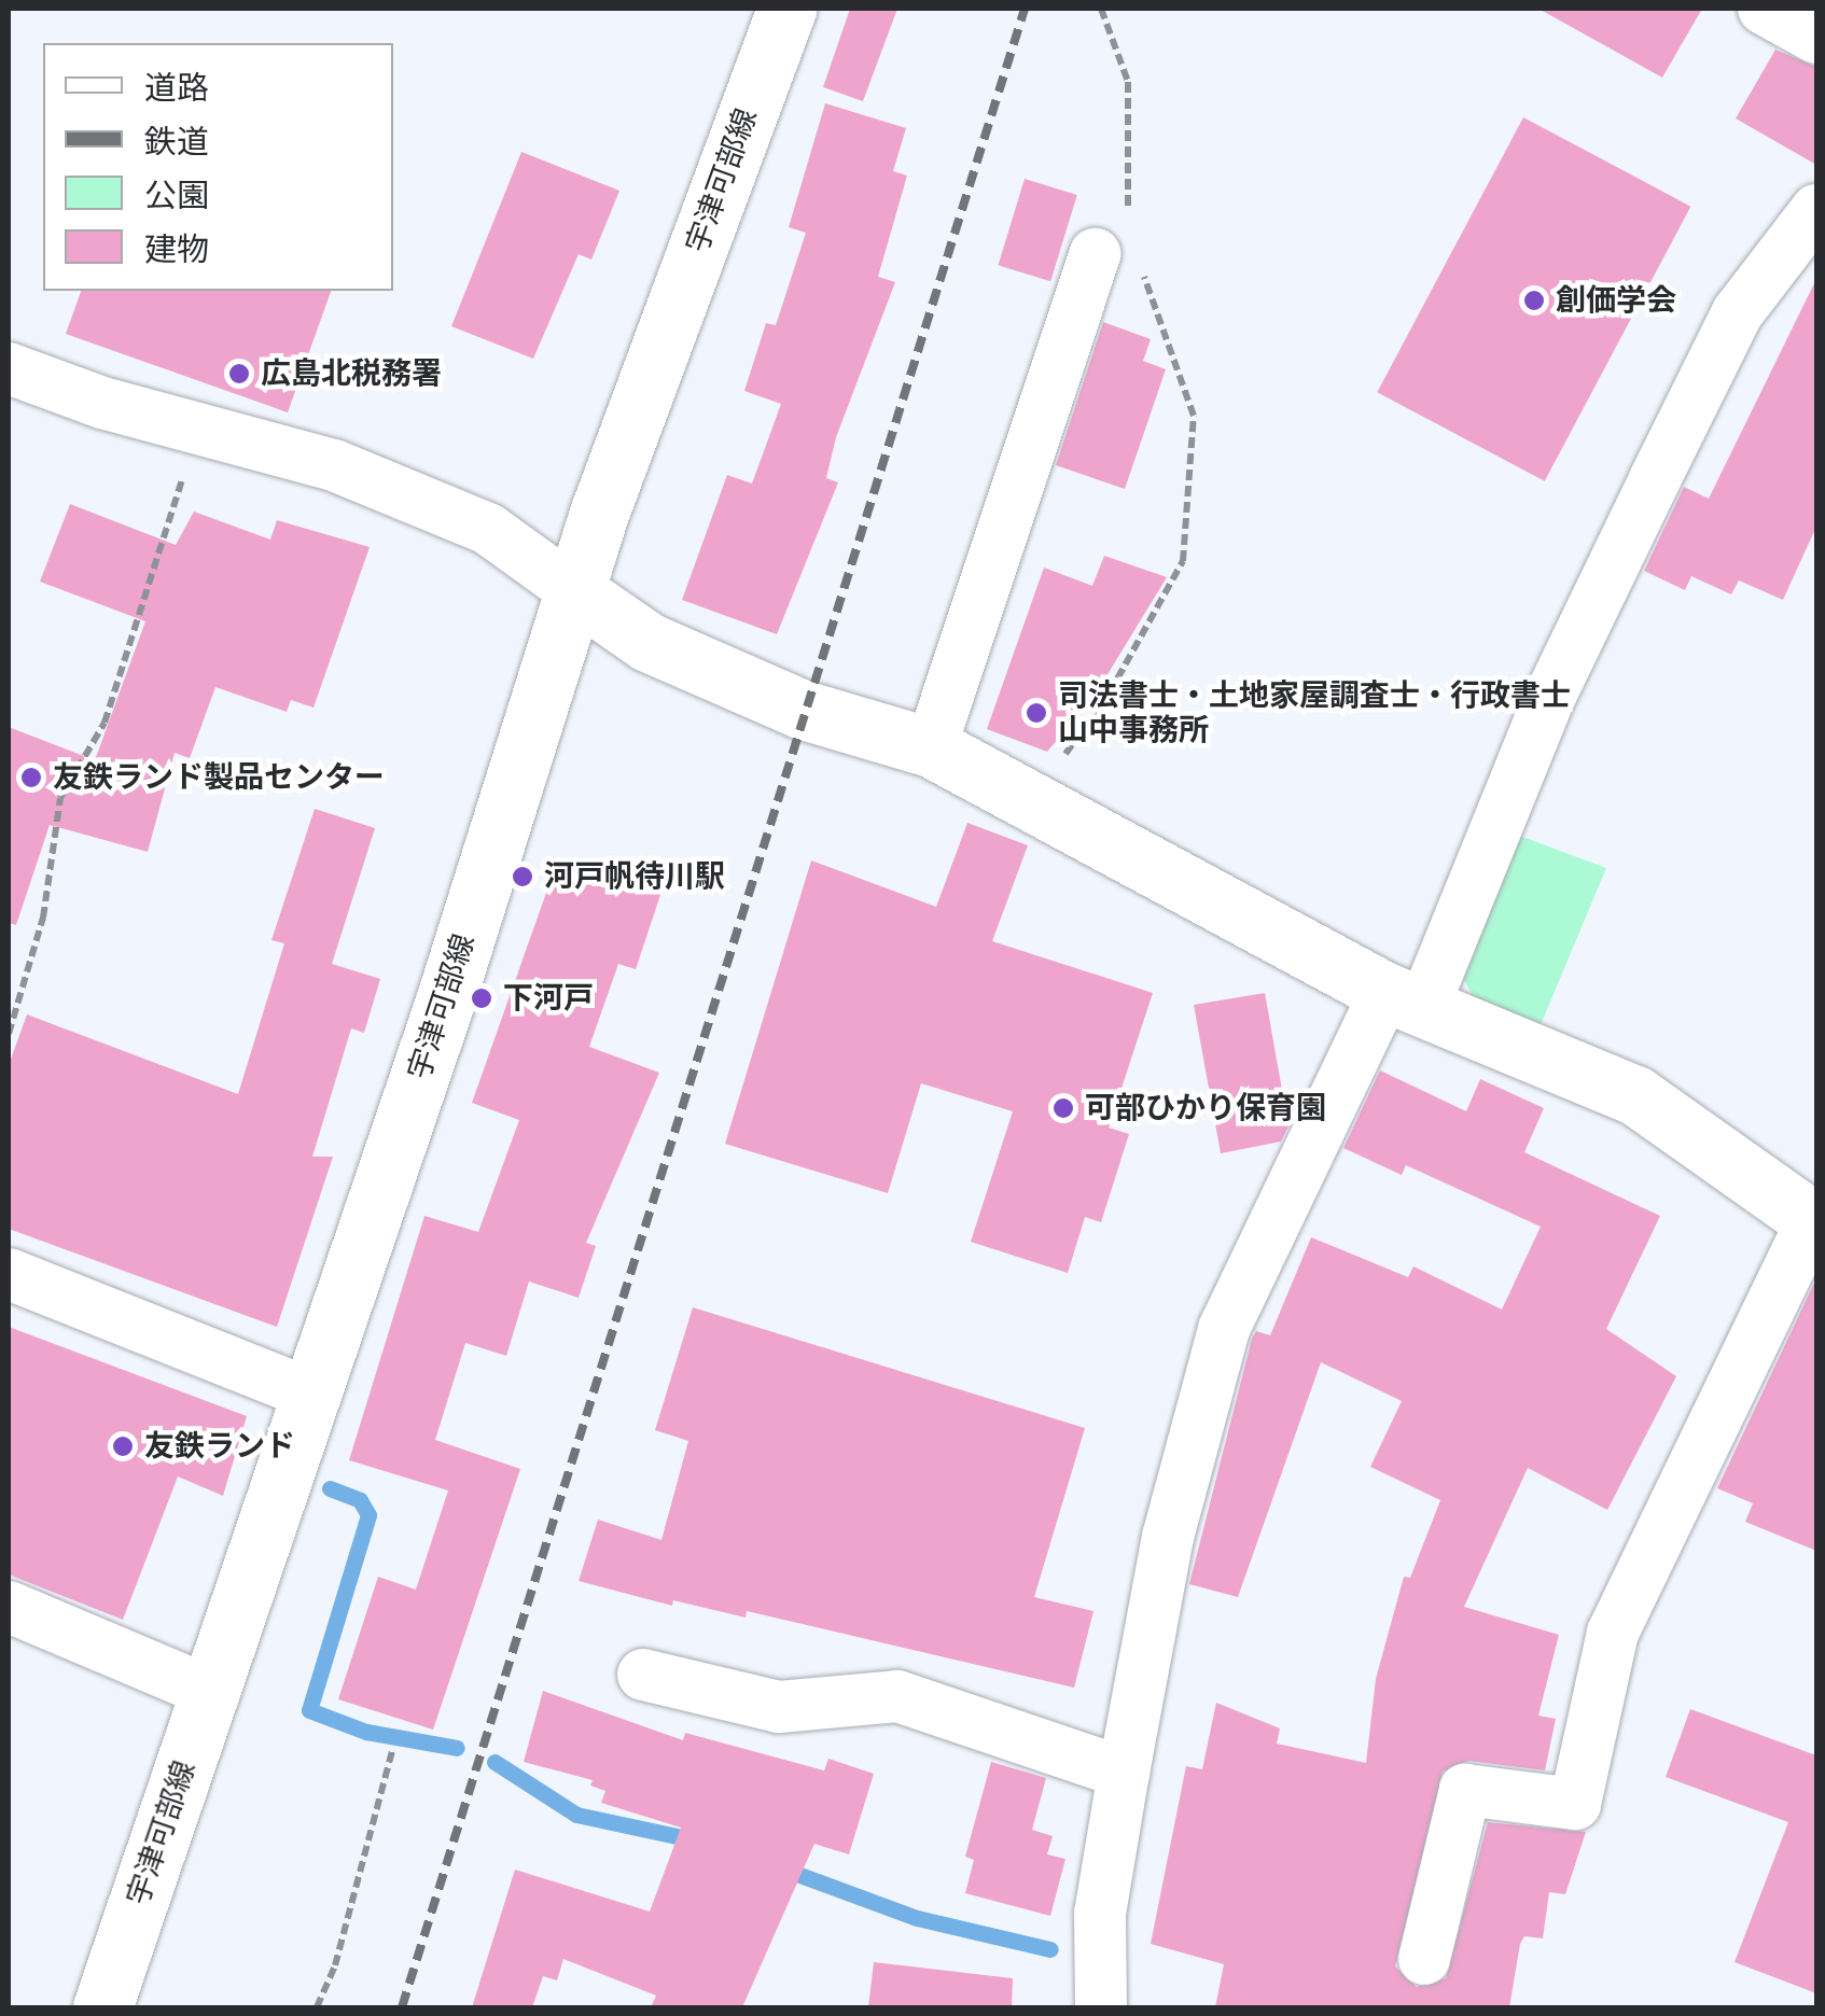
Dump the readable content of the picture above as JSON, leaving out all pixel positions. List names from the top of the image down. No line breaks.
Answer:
{"streets":{"main road":["宇津可部線"]},"places":["創価学会","広島北税務署","司法書士・土地家屋調査士・行政書士 山中事務所","友鉄ランド製品センター","河戸帆待川駅","下河戸","可部ひかり保育園","友鉄ランド"],"legend":["道路","鉄道","公園","建物"]}
